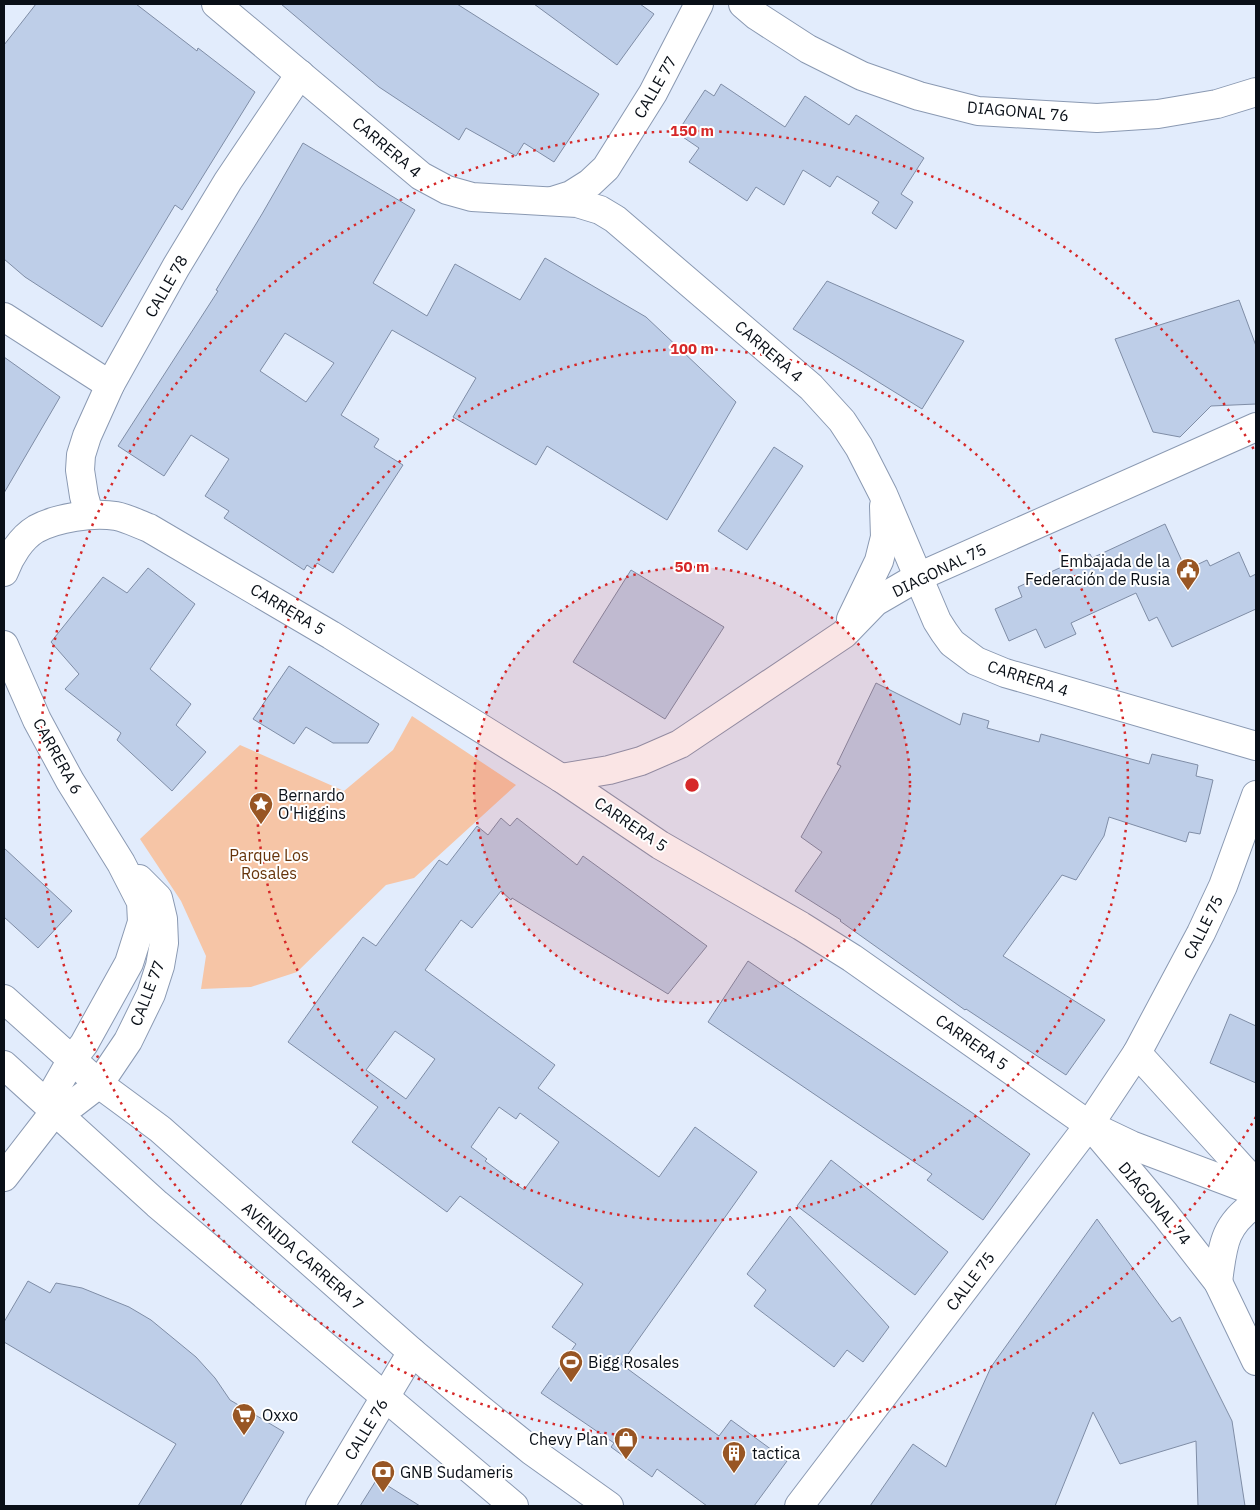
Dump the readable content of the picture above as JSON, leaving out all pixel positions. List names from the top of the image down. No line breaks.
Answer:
{"streets":{"street":["CALLE 77","DIAGONAL 76","CARRERA 4","CALLE 78","DIAGONAL 75","CARRERA 5","CARRERA 6","CALLE 75","DIAGONAL 74","AVENIDA CARRERA 7","CALLE 76"]},"crossings":[["CALLE 77","CARRERA 4"],["CALLE 77","CARRERA 6"],["CALLE 77","AVENIDA CARRERA 7"],["CARRERA 4","CALLE 78"],["CARRERA 4","DIAGONAL 75"],["CALLE 78","CARRERA 5"],["DIAGONAL 75","CARRERA 5"],["CARRERA 5","CALLE 75"],["CARRERA 5","DIAGONAL 74"],["CALLE 75","DIAGONAL 74"],["AVENIDA CARRERA 7","CALLE 76"]],"parks":["Parque Los Rosales"],"places":{"public building":["Embajada de la Federación de Rusia"],"place":["Bernardo O'Higgins"],"sports":["Bigg Rosales"],"supermarket":["Oxxo"],"shop":["Chevy Plan"],"building":["tactica"],"bank":["GNB Sudameris"]},"rings":["150 m","100 m","50 m"]}
